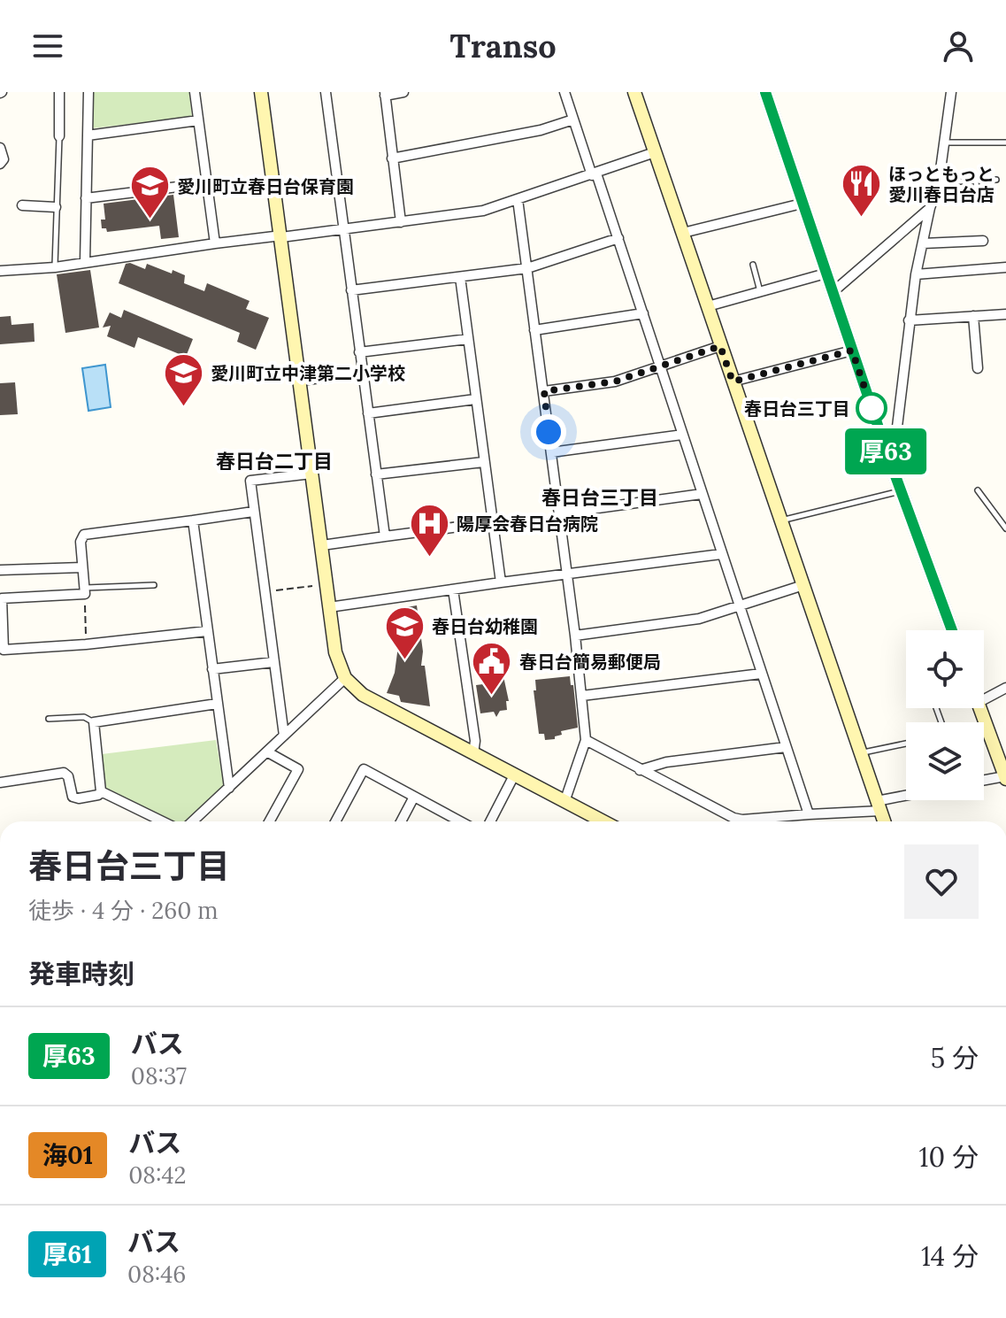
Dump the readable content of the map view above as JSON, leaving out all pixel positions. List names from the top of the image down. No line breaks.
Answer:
{"districts":["春日台二丁目","春日台三丁目"],"places":{"restaurant":["ほっともっと 愛川春日台店"],"school or university":["愛川町立春日台保育園","愛川町立中津第二小学校","春日台幼稚園"],"other":["春日台三丁目"],"hospital":["陽厚会春日台病院"],"public building":["春日台簡易郵便局"]},"lines":["bus line 厚63"],"page":{"header":"Transo","on_map":"厚63","heading":[["春日台三丁目","徒歩 · 4 分 · 260 m"],"発車時刻"],"list":[{"mark":"厚63","name":"バス","note":"08:37","value":"5 分"},{"mark":"海01","name":"バス","note":"08:42","value":"10 分"},{"mark":"厚61","name":"バス","note":"08:46","value":"14 分"}]}}
